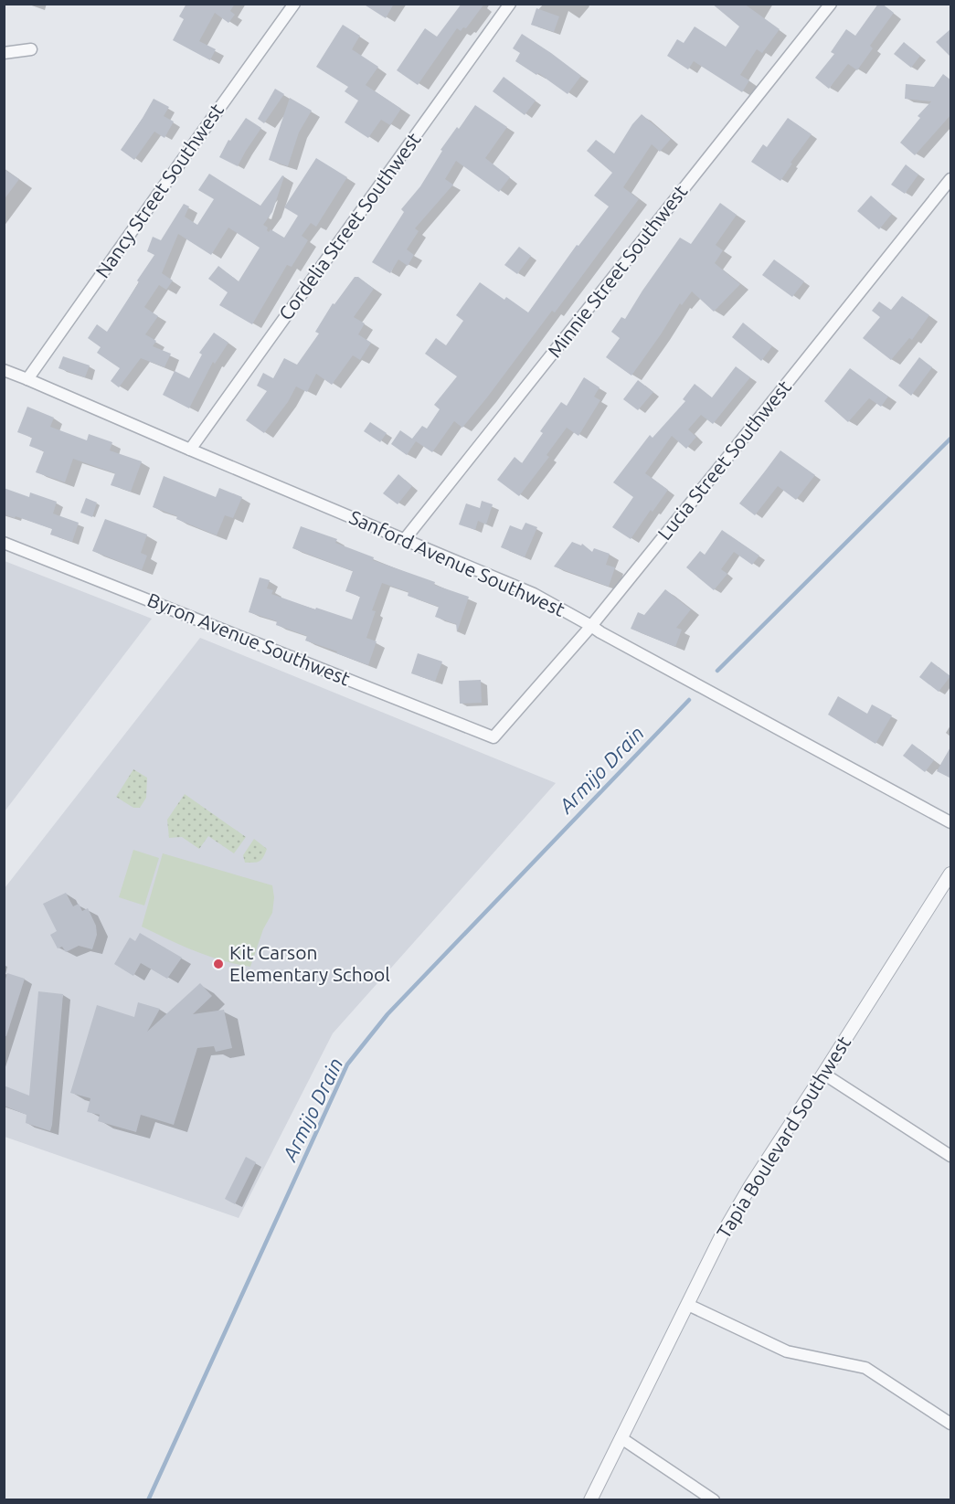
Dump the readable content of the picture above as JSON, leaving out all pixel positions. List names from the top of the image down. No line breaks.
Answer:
{"streets":{"street":["Nancy Street Southwest","Cordelia Street Southwest","Minnie Street Southwest","Lucia Street Southwest","Sanford Avenue Southwest","Byron Avenue Southwest","Tapia Boulevard Southwest"]},"crossings":[["Nancy Street Southwest","Sanford Avenue Southwest"],["Cordelia Street Southwest","Sanford Avenue Southwest"],["Minnie Street Southwest","Sanford Avenue Southwest"],["Lucia Street Southwest","Sanford Avenue Southwest"],["Lucia Street Southwest","Byron Avenue Southwest"]],"water":["Armijo Drain"],"places":["Kit Carson Elementary School"]}
